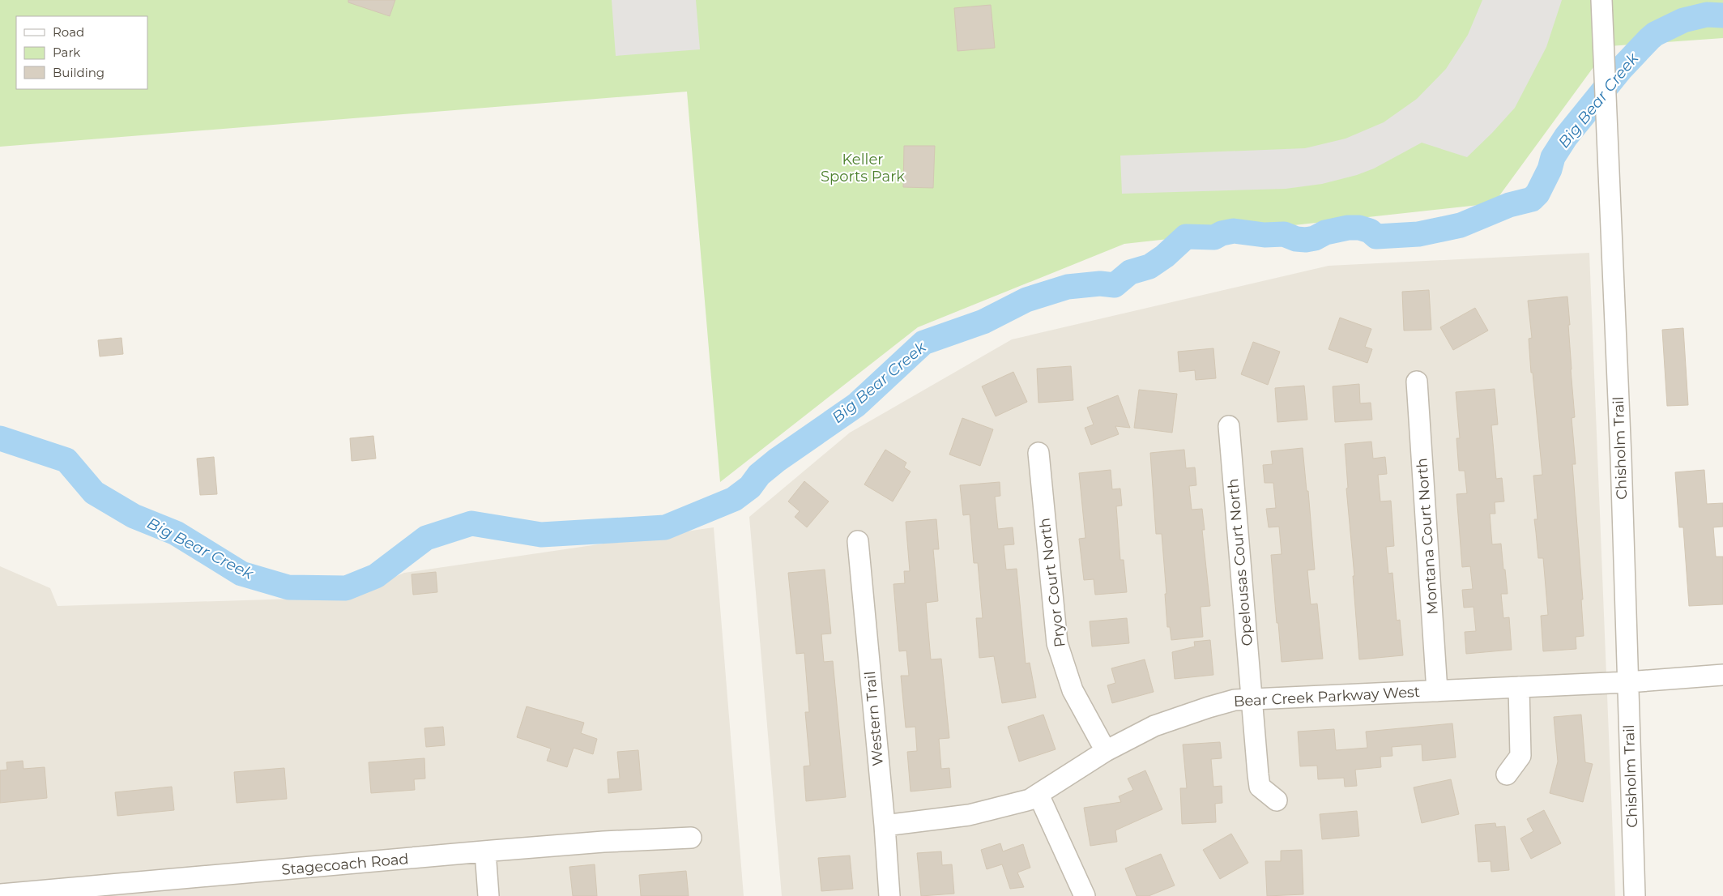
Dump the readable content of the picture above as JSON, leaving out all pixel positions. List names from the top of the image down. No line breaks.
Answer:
{"streets":{"street":["Chisholm Trail","Montana Court North","Opelousas Court North","Pryor Court North","Bear Creek Parkway West","Western Trail","Stagecoach Road"]},"crossings":[["Chisholm Trail","Bear Creek Parkway West"],["Montana Court North","Bear Creek Parkway West"],["Opelousas Court North","Bear Creek Parkway West"],["Pryor Court North","Bear Creek Parkway West"],["Bear Creek Parkway West","Western Trail"]],"water":["Big Bear Creek"],"parks":["Keller Sports Park"],"legend":["Road","Park","Building"]}
